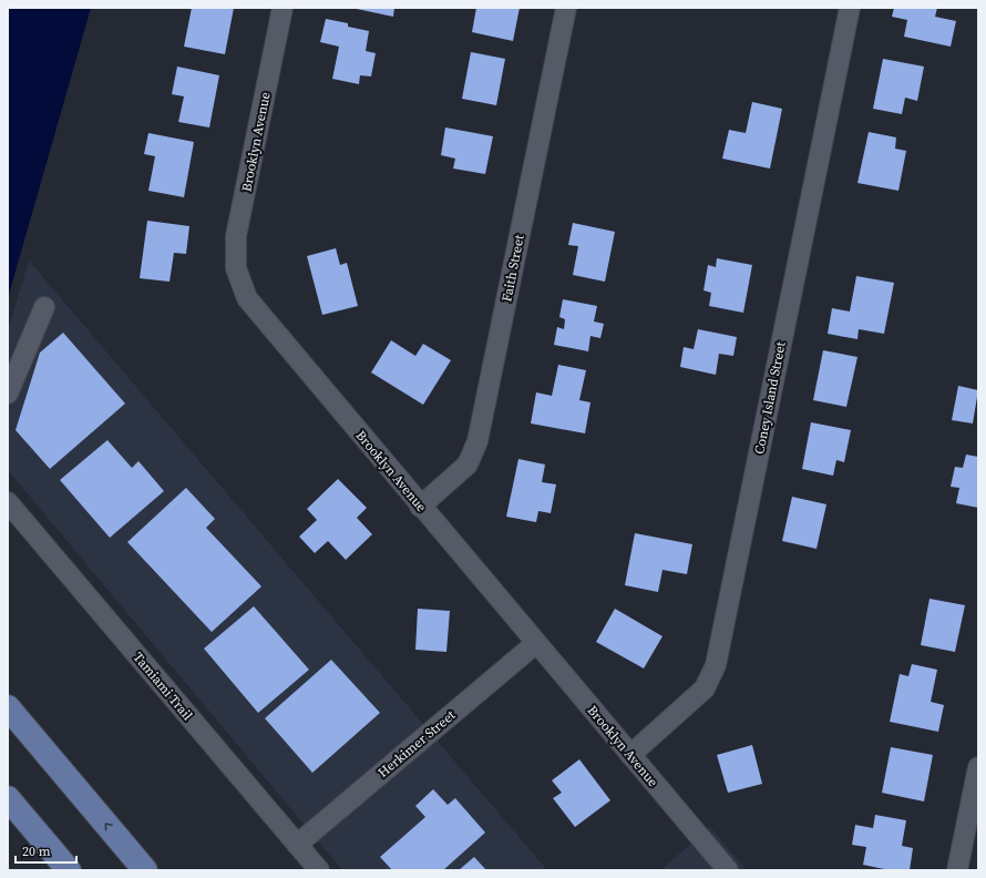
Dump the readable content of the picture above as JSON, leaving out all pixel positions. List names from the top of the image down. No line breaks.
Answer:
{"streets":{"street":["Brooklyn Avenue","Faith Street","Coney Island Street","Tamiami Trail","Herkimer Street"]},"crossings":[["Brooklyn Avenue","Faith Street"],["Brooklyn Avenue","Coney Island Street"],["Brooklyn Avenue","Herkimer Street"],["Tamiami Trail","Herkimer Street"]],"scale_bar":"20 m"}
